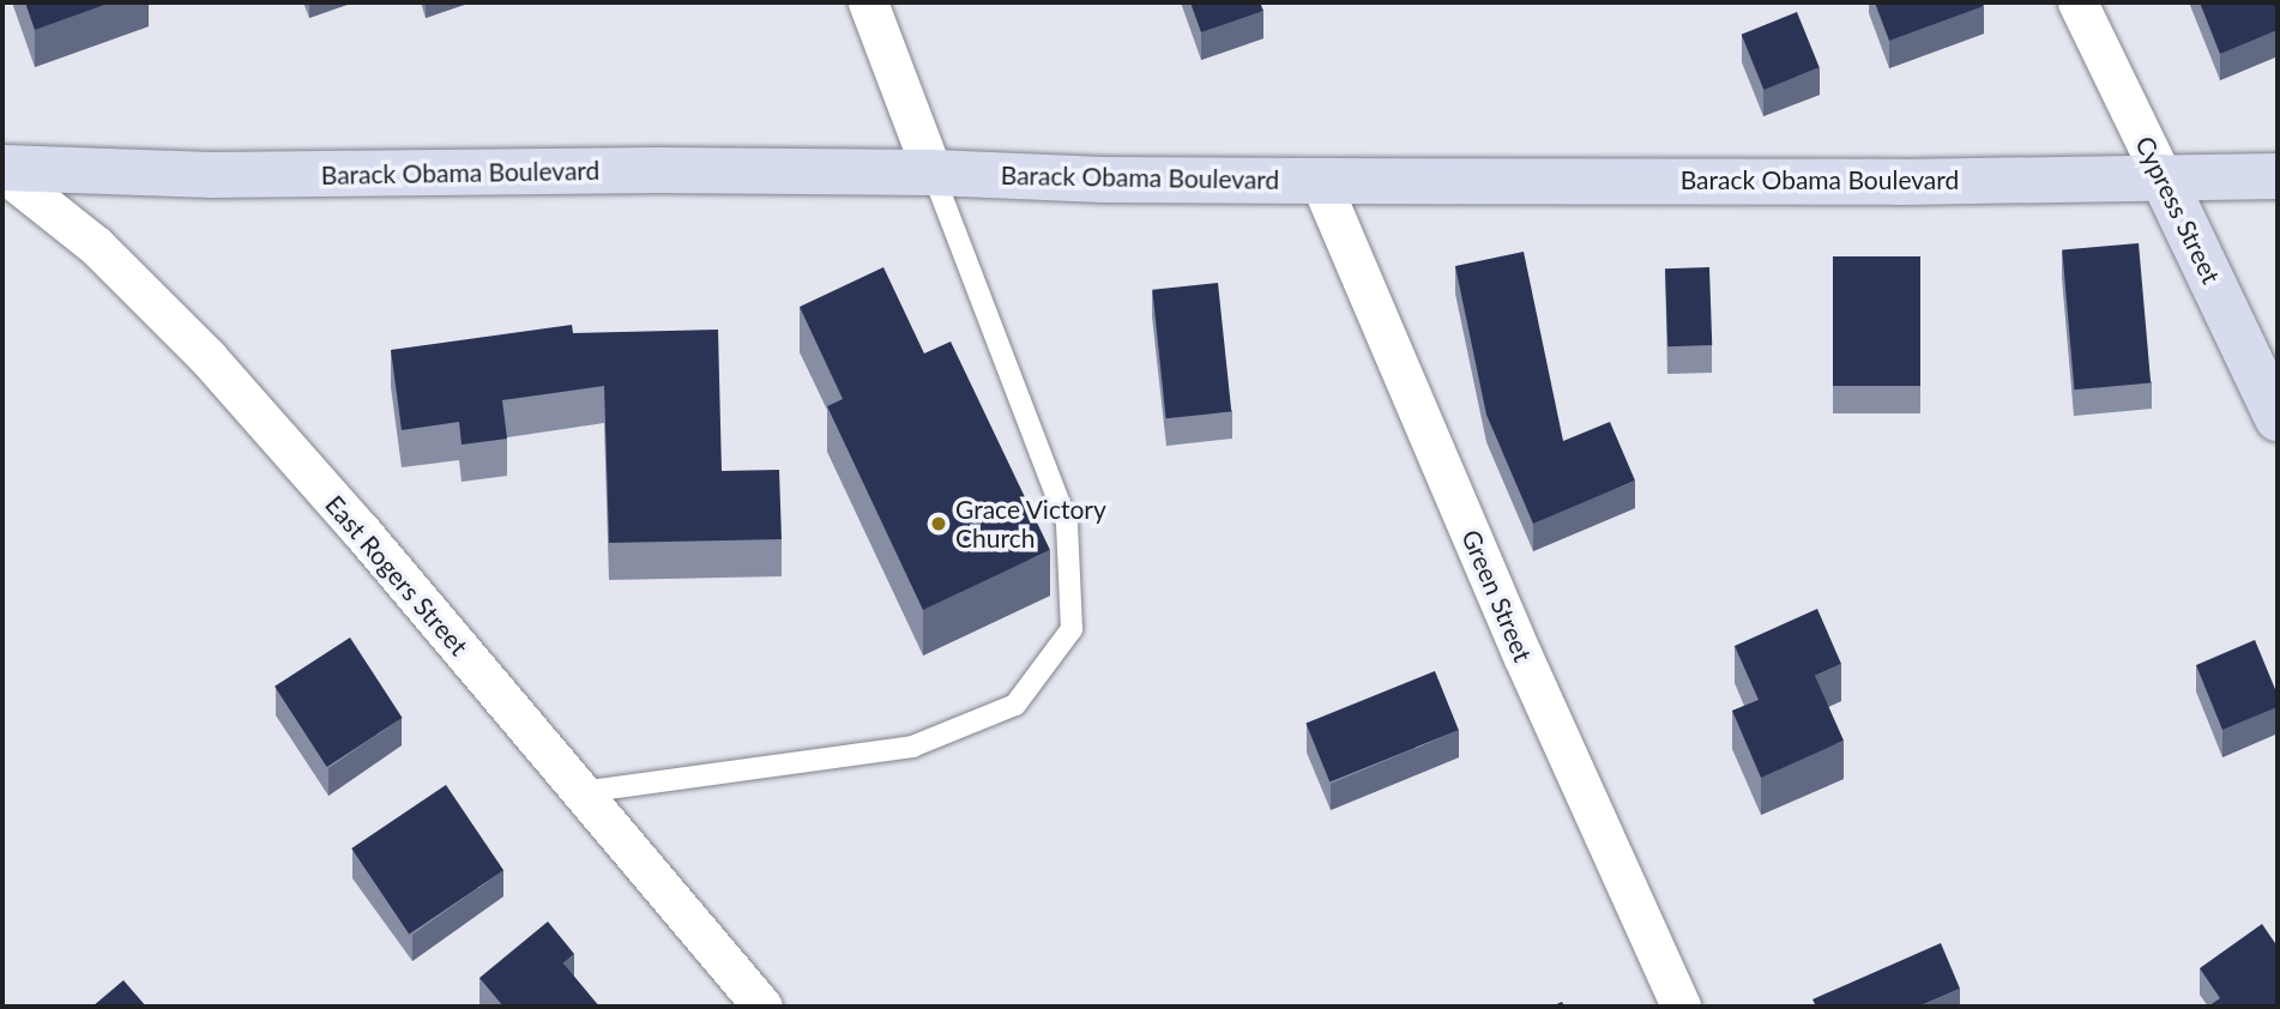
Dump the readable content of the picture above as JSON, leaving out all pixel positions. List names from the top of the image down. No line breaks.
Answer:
{"streets":{"main road":["Barack Obama Boulevard","Cypress Street"],"street":["East Rogers Street","Green Street"]},"crossings":[["Barack Obama Boulevard","Cypress Street"],["Barack Obama Boulevard","East Rogers Street"],["Barack Obama Boulevard","Green Street"]],"places":["Grace Victory Church"]}
